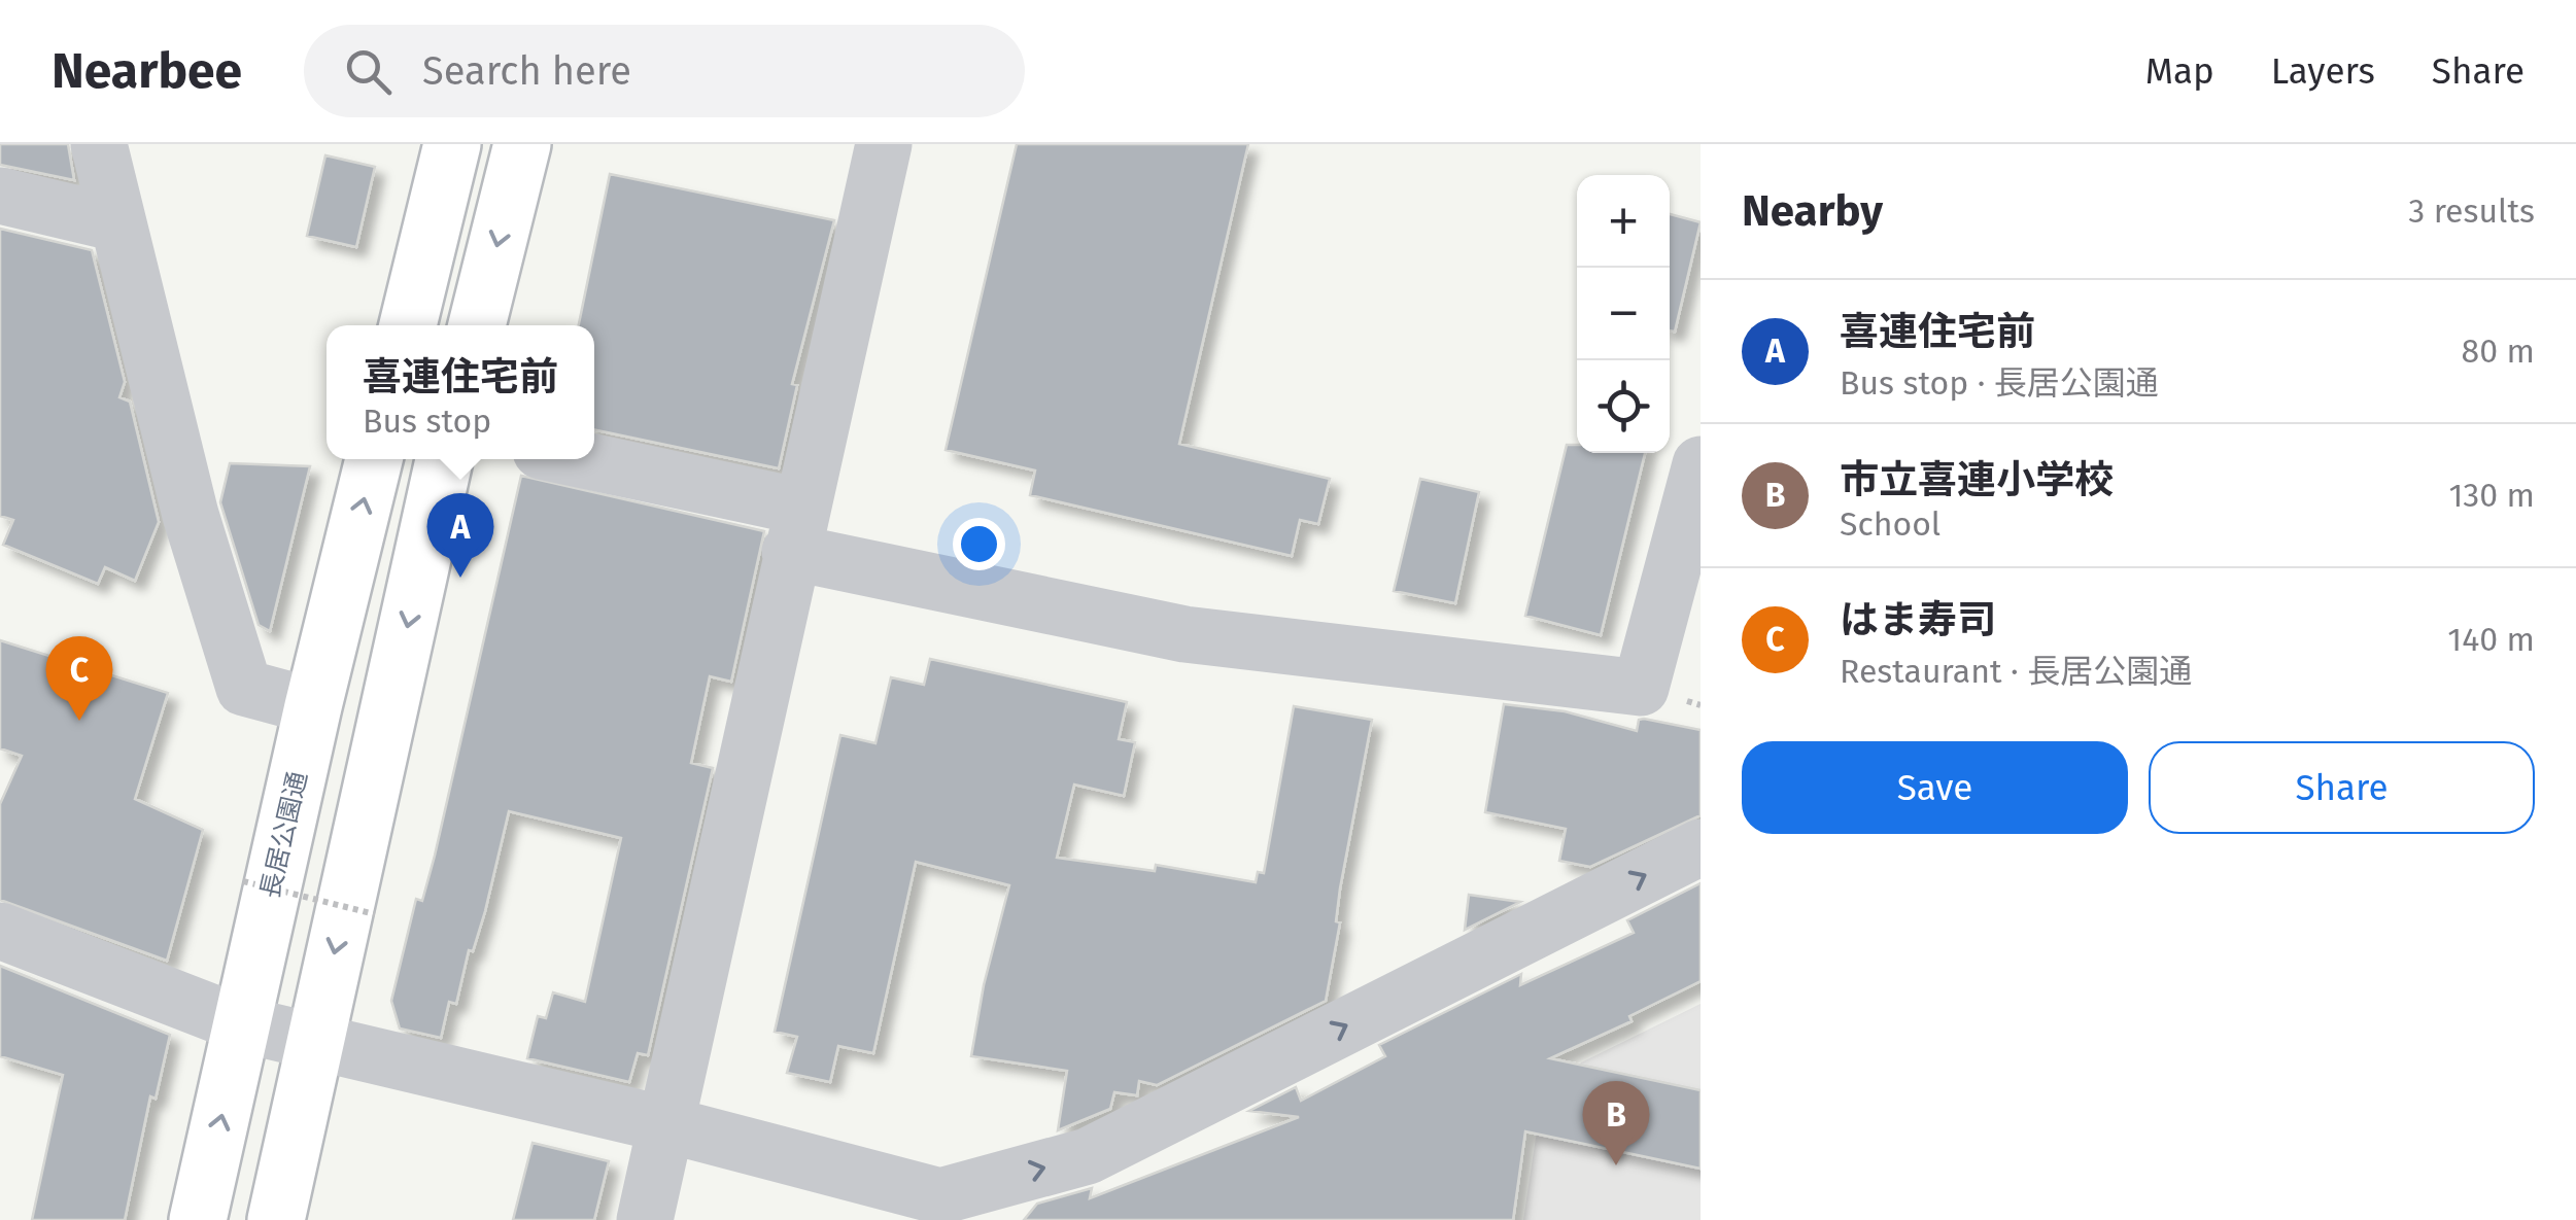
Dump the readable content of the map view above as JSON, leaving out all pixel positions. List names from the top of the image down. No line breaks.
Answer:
{"streets":{"main road":["長居公園通"]},"page":{"header":"Nearbee","search":"Search here","nav":["Map","Layers","Share"],"heading":["Nearby","3 results"],"map_buttons":["+","−"],"list":[{"mark":"A","name":"喜連住宅前","note":"Bus stop · 長居公園通","value":"80 m"},{"mark":"B","name":"市立喜連小学校","note":"School","value":"130 m"},{"mark":"C","name":"はま寿司","note":"Restaurant · 長居公園通","value":"140 m"}],"popup":["喜連住宅前","Bus stop"],"pins":["A","C","B"],"buttons":["Save","Share"]}}
